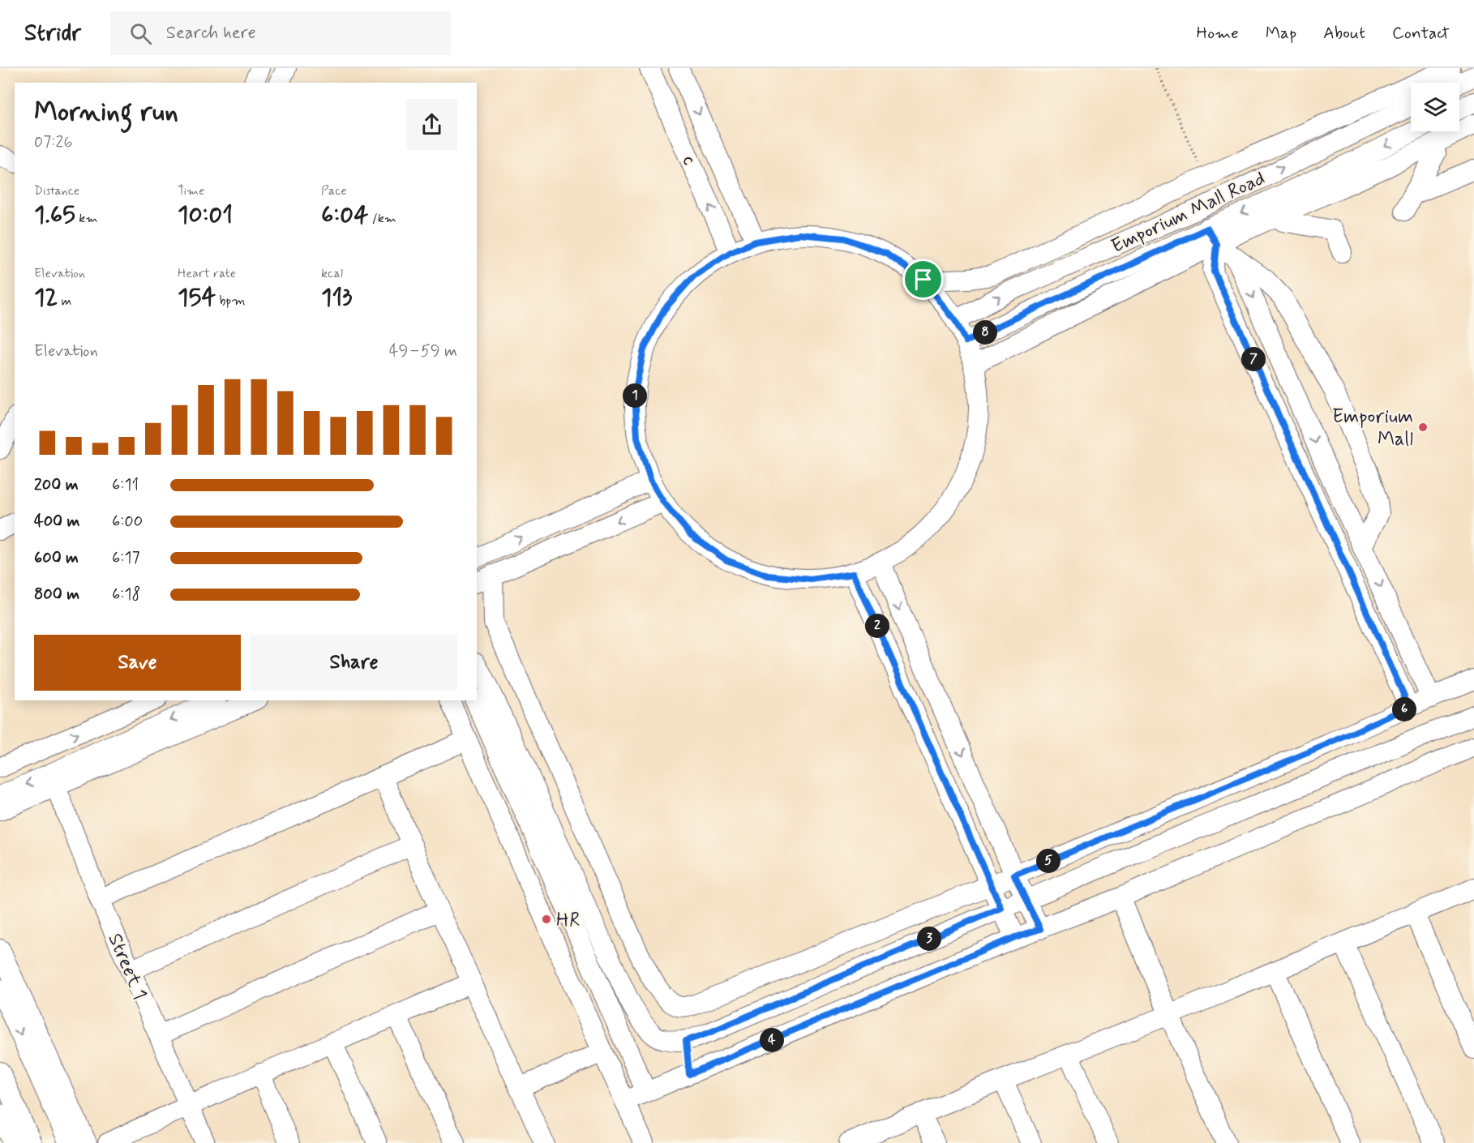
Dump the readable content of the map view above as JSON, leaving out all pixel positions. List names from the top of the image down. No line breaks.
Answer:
{"streets":{"street":["c","Emporium Mall Road","Street 1"]},"places":["Emporium Mall","HR"],"page":{"header":"Stridr","search":"Search here","nav":["Home","Map","About","Contact"],"heading":["Morning run","07:26"],"stats":[["Distance","1.65 km"],["Time","10:01"],["Pace","6:04 /km"],["Elevation","12 m"],["Heart rate","154 bpm"],["kcal","113"]],"pins":["8","7","1","2","6","5","3","4"],"chart":["Elevation","49–59 m"],"list":[{"name":"200 m","note":"6:11"},{"name":"400 m","note":"6:00"},{"name":"600 m","note":"6:17"},{"name":"800 m","note":"6:18"}],"buttons":["Save","Share"]}}
